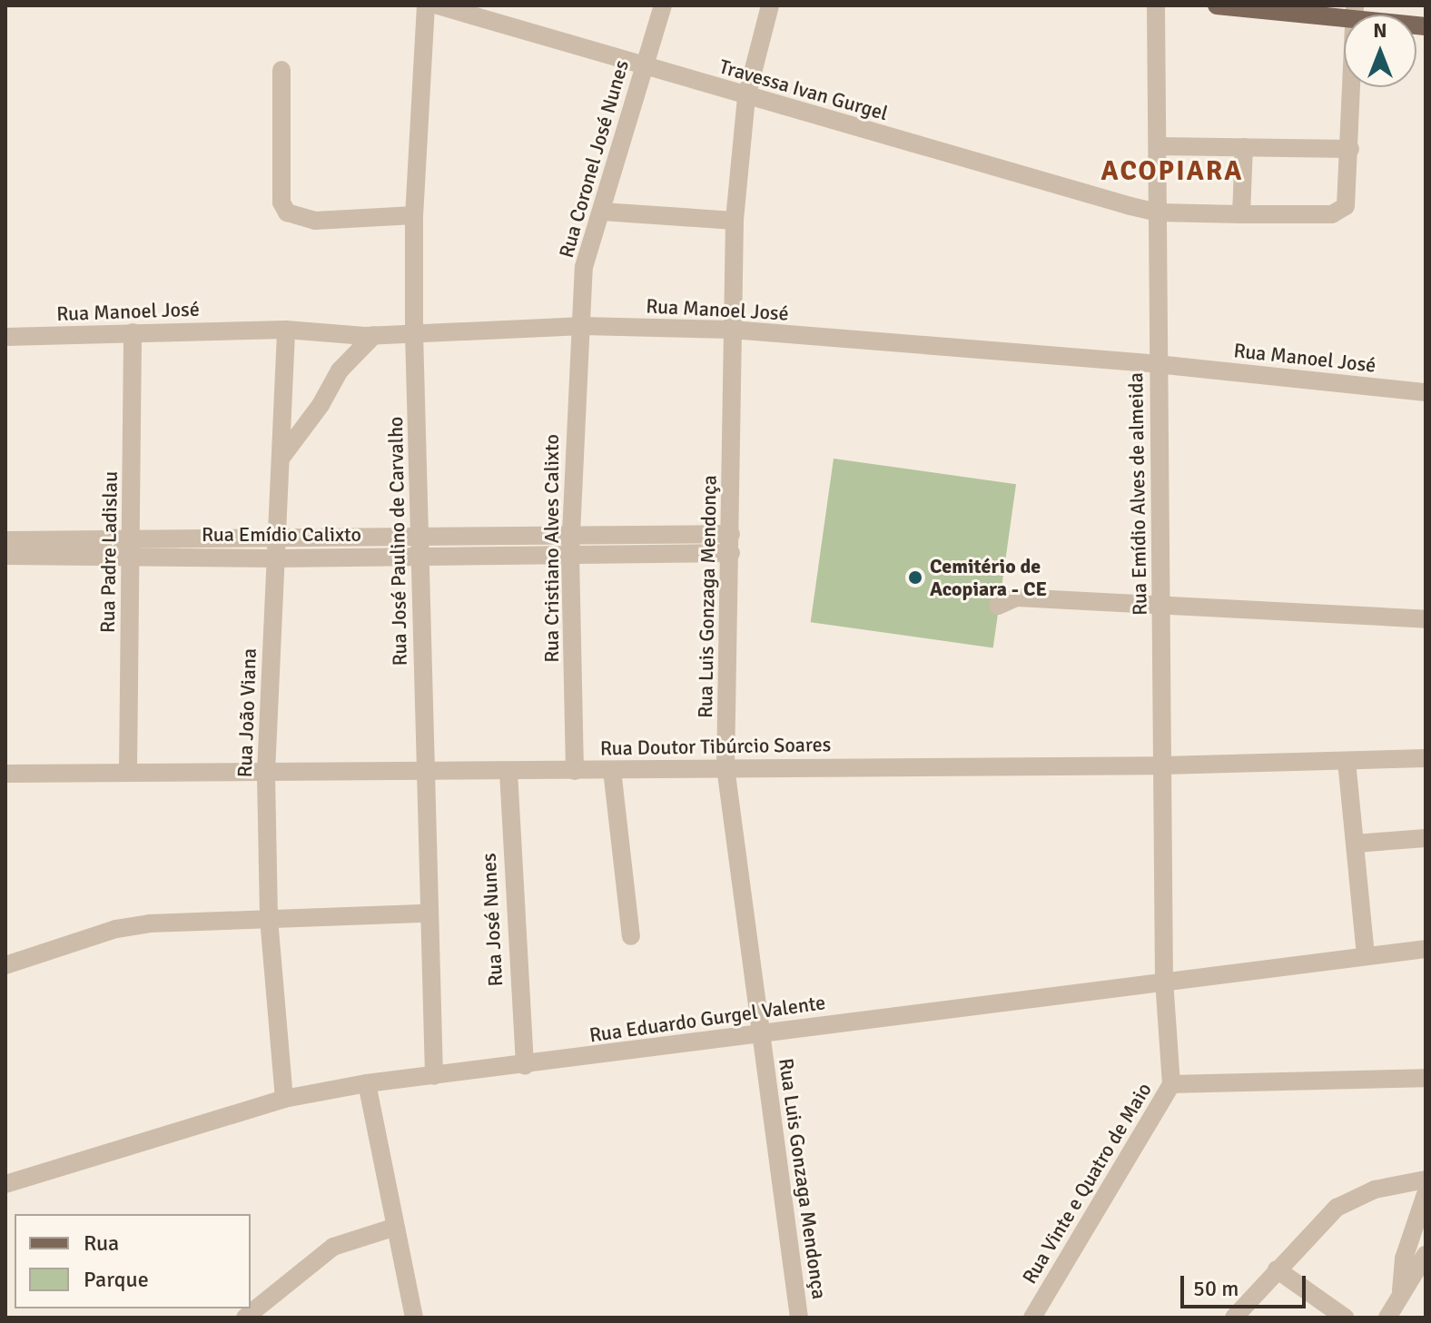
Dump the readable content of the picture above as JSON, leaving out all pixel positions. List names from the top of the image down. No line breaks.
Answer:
{"streets":{"street":["Travessa Ivan Gurgel","Rua Coronel José Nunes","Rua Manoel José","Rua Emídio Alves de almeida","Rua Emídio Calixto","Rua José Paulino de Carvalho","Rua Cristiano Alves Calixto","Rua Padre Ladislau","Rua Luis Gonzaga Mendonça","Rua João Viana","Rua Doutor Tibúrcio Soares","Rua José Nunes","Rua Eduardo Gurgel Valente","Rua Vinte e Quatro de Maio"]},"crossings":[["Travessa Ivan Gurgel","Rua Coronel José Nunes"],["Travessa Ivan Gurgel","Rua Emídio Alves de almeida"],["Travessa Ivan Gurgel","Rua Luis Gonzaga Mendonça"],["Rua Coronel José Nunes","Rua Manoel José"],["Rua Coronel José Nunes","Rua Cristiano Alves Calixto"],["Rua Manoel José","Rua Emídio Alves de almeida"],["Rua Manoel José","Rua José Paulino de Carvalho"],["Rua Manoel José","Rua Cristiano Alves Calixto"],["Rua Manoel José","Rua Padre Ladislau"],["Rua Manoel José","Rua Luis Gonzaga Mendonça"],["Rua Manoel José","Rua João Viana"],["Rua Emídio Alves de almeida","Rua Doutor Tibúrcio Soares"],["Rua Emídio Alves de almeida","Rua Eduardo Gurgel Valente"],["Rua Emídio Alves de almeida","Rua Vinte e Quatro de Maio"],["Rua Emídio Calixto","Rua José Paulino de Carvalho"],["Rua Emídio Calixto","Rua Cristiano Alves Calixto"],["Rua Emídio Calixto","Rua Padre Ladislau"],["Rua Emídio Calixto","Rua Luis Gonzaga Mendonça"],["Rua Emídio Calixto","Rua João Viana"],["Rua José Paulino de Carvalho","Rua Doutor Tibúrcio Soares"],["Rua José Paulino de Carvalho","Rua Eduardo Gurgel Valente"],["Rua Cristiano Alves Calixto","Rua Doutor Tibúrcio Soares"],["Rua Padre Ladislau","Rua Doutor Tibúrcio Soares"],["Rua Luis Gonzaga Mendonça","Rua Doutor Tibúrcio Soares"],["Rua Luis Gonzaga Mendonça","Rua Eduardo Gurgel Valente"],["Rua João Viana","Rua Doutor Tibúrcio Soares"],["Rua João Viana","Rua Eduardo Gurgel Valente"],["Rua Doutor Tibúrcio Soares","Rua José Nunes"],["Rua José Nunes","Rua Eduardo Gurgel Valente"],["Rua Eduardo Gurgel Valente","Rua Vinte e Quatro de Maio"]],"districts":["ACOPIARA"],"places":["Cemitério de Acopiara - CE"],"legend":["Rua","Parque"],"scale_bar":"50 m","north":"top"}
